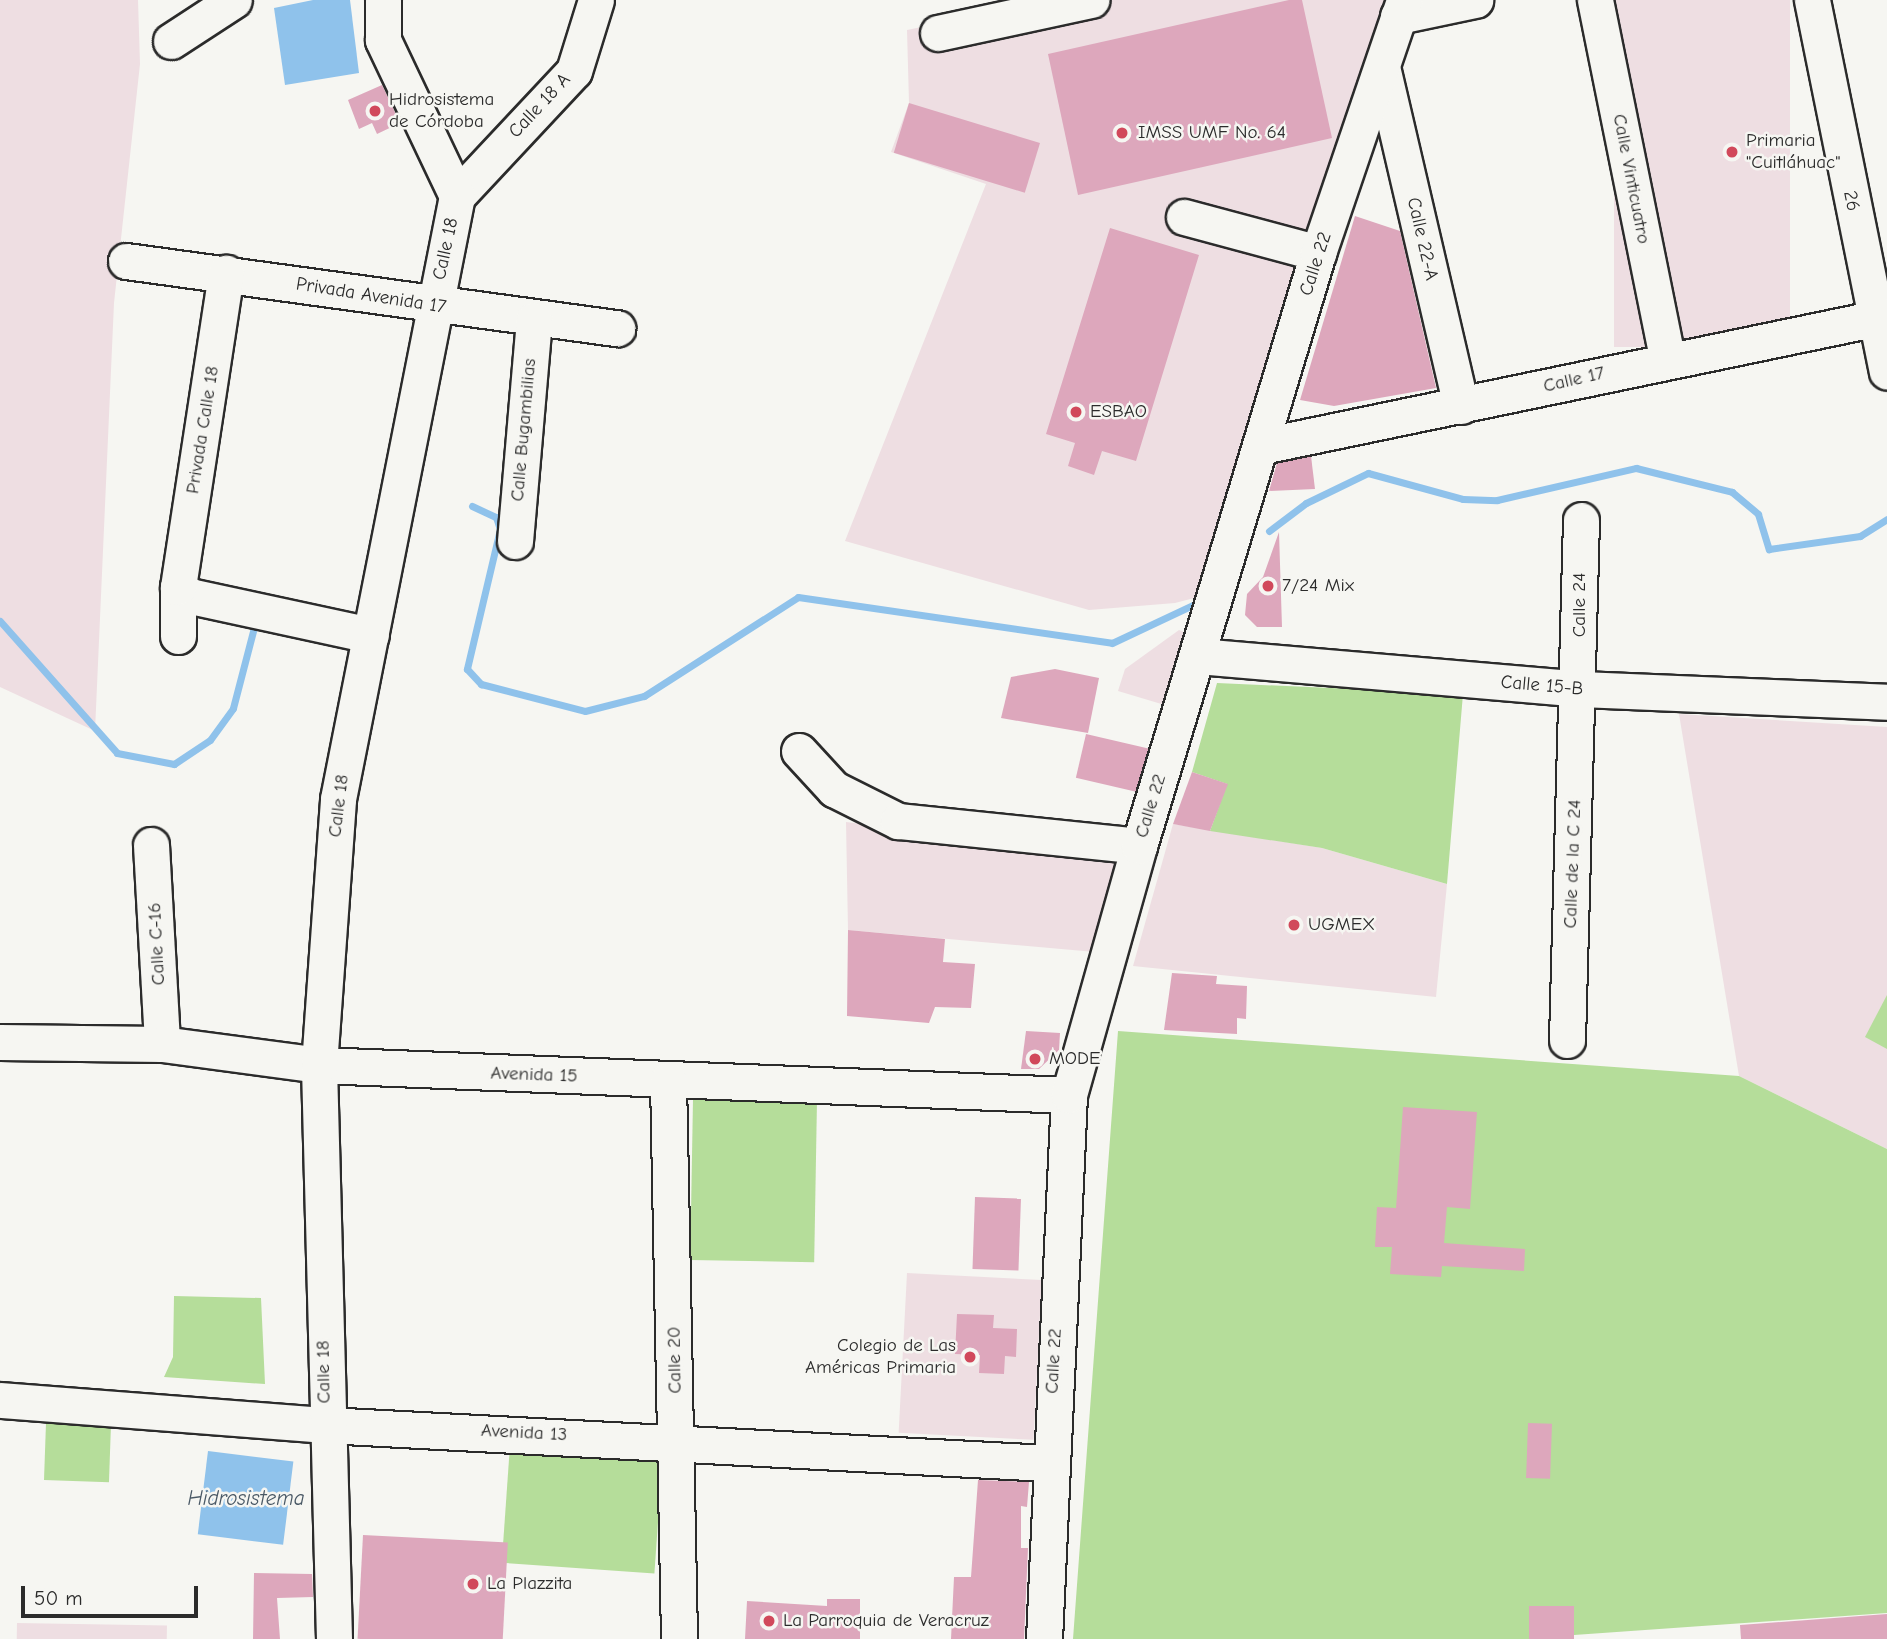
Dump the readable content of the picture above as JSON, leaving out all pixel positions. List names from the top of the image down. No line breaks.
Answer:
{"streets":{"street":["Calle 18 A","Calle Vinticuatro","26","Calle 22-A","Calle 18","Calle 22","Privada Avenida 17","Calle 17","Privada Calle 18","Calle Bugambilias","Calle 24","Calle 15-B","Calle de la C 24","Calle C-16","Avenida 15","Calle 20","Avenida 13"]},"crossings":[["Calle 18 A","Calle 18"],["Calle Vinticuatro","Calle 17"],["26","Calle 17"],["Calle 22-A","Calle 22"],["Calle 22-A","Calle 17"],["Calle 18","Privada Avenida 17"],["Calle 18","Avenida 15"],["Calle 18","Avenida 13"],["Calle 22","Calle 17"],["Calle 22","Calle 15-B"],["Calle 22","Avenida 15"],["Calle 22","Avenida 13"],["Privada Avenida 17","Privada Calle 18"],["Privada Avenida 17","Calle Bugambilias"],["Calle 24","Calle 15-B"],["Calle 24","Calle de la C 24"],["Calle 15-B","Calle de la C 24"],["Calle C-16","Avenida 15"],["Avenida 15","Calle 20"],["Calle 20","Avenida 13"]],"water":["Hidrosistema"],"places":["Hidrosistema de Córdoba","IMSS UMF No. 64","Primaria \"Cuitláhuac\"","ESBAO","7/24 Mix","UGMEX","MODE","Colegio de Las Américas Primaria","La Plazzita","La Parroquia de Veracruz"],"scale_bar":"50 m"}
